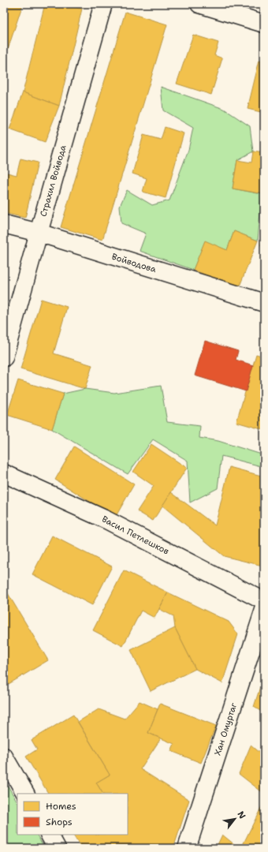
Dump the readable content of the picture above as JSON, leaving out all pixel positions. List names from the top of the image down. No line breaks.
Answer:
{"streets":{"street":["Страхил Войвода","Войводова","Васил Петлешков","Хан Омуртаг"]},"crossings":[["Страхил Войвода","Войводова"]],"legend":["Homes","Shops"],"north":"top right"}
